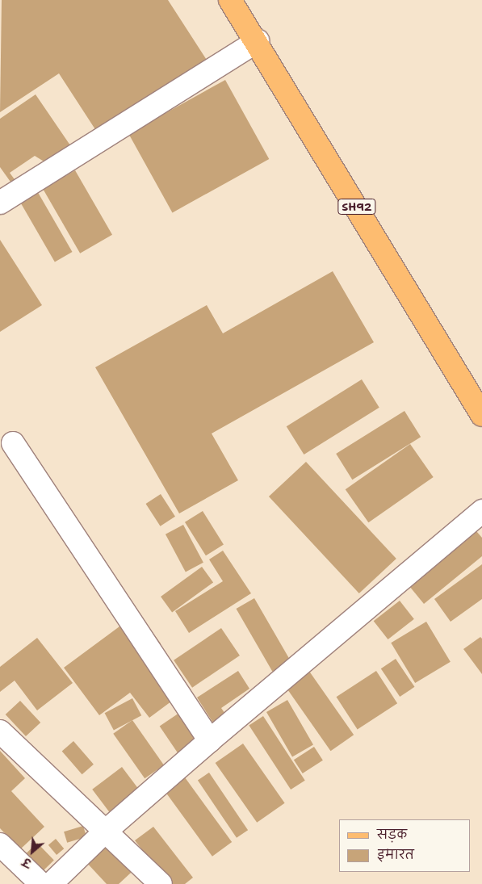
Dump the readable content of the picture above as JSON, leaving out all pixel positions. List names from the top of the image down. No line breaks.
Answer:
{"streets":{"main road":["SH92"]},"legend":["सड़क","इमारत"],"north":"bottom left"}
